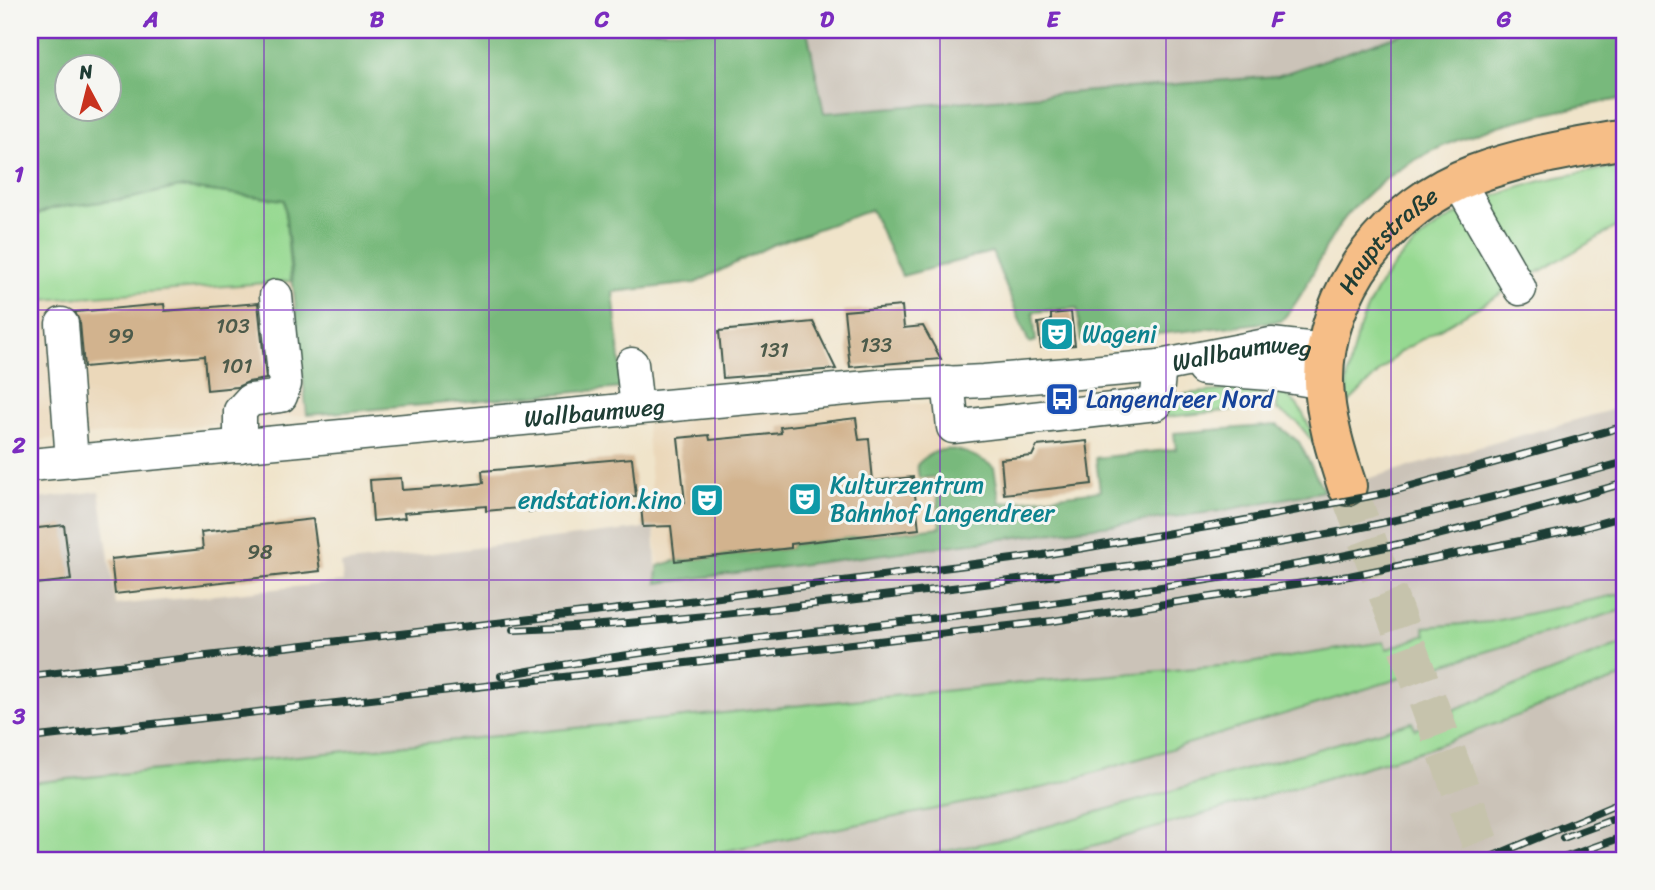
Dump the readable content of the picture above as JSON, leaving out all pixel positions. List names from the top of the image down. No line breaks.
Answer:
{"streets":{"main road":["Hauptstraße"],"street":["Wallbaumweg"]},"crossings":[["Hauptstraße","Wallbaumweg"]],"places":{"theatre":["Wageni","Kulturzentrum Bahnhof Langendreer","endstation.kino"],"bus stop":["Langendreer Nord"]},"house_numbers":["103","99","133","131","101","98"],"north":"top","grid":{"columns":["A","B","C","D","E","F","G"],"rows":["1","2","3"]}}
